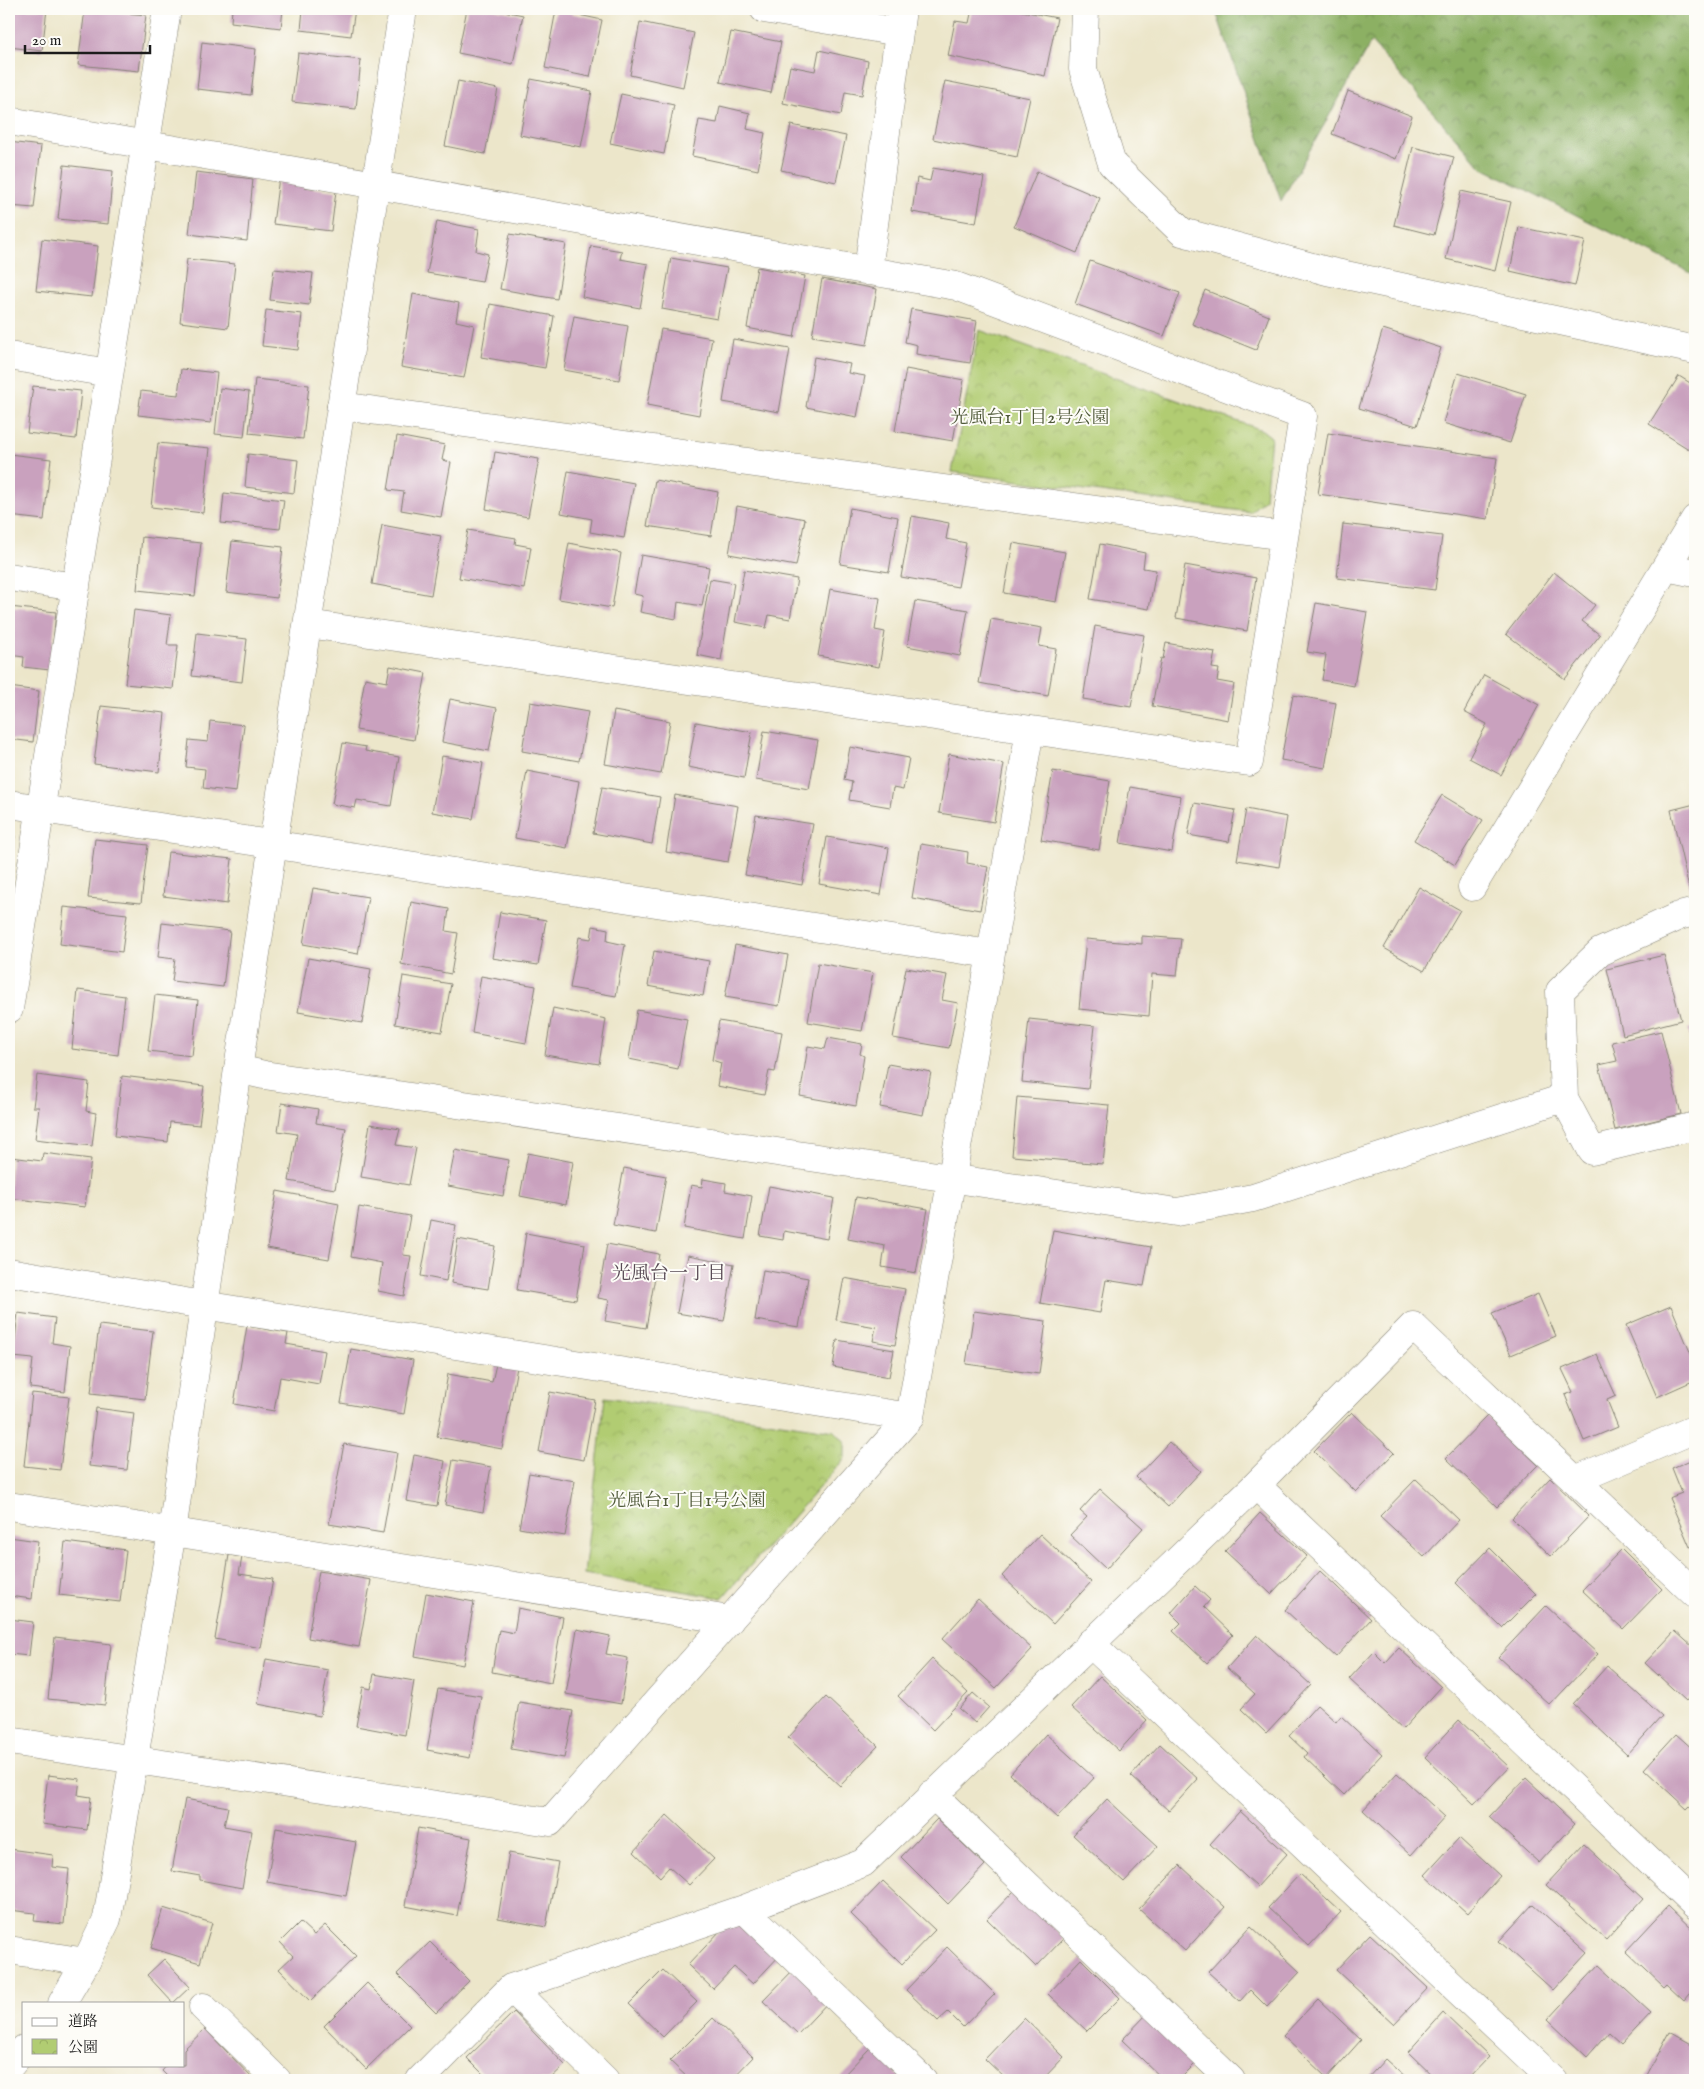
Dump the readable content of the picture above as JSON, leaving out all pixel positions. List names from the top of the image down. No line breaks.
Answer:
{"districts":["光風台一丁目"],"parks":["光風台1丁目2号公園","光風台1丁目1号公園"],"legend":["道路","公園"],"scale_bar":"20 m"}
